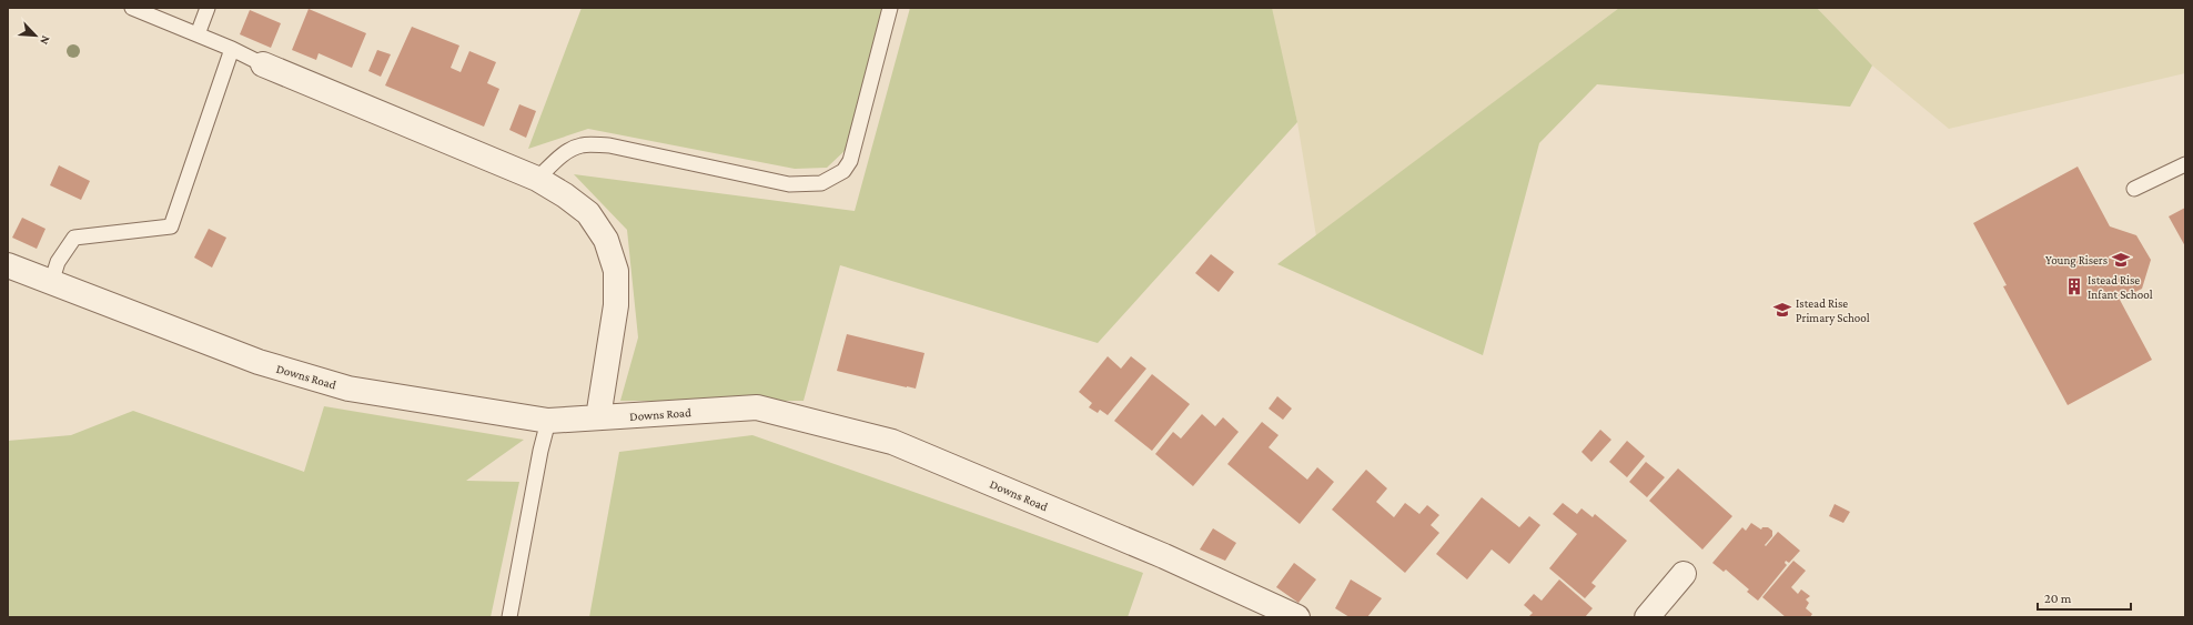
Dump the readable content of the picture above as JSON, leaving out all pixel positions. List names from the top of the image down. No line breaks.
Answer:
{"streets":{"street":["Downs Road"]},"places":{"school or university":["Young Risers","Istead Rise Primary School"],"building":["Istead Rise Infant School"]},"scale_bar":"20 m","north":"bottom right"}
